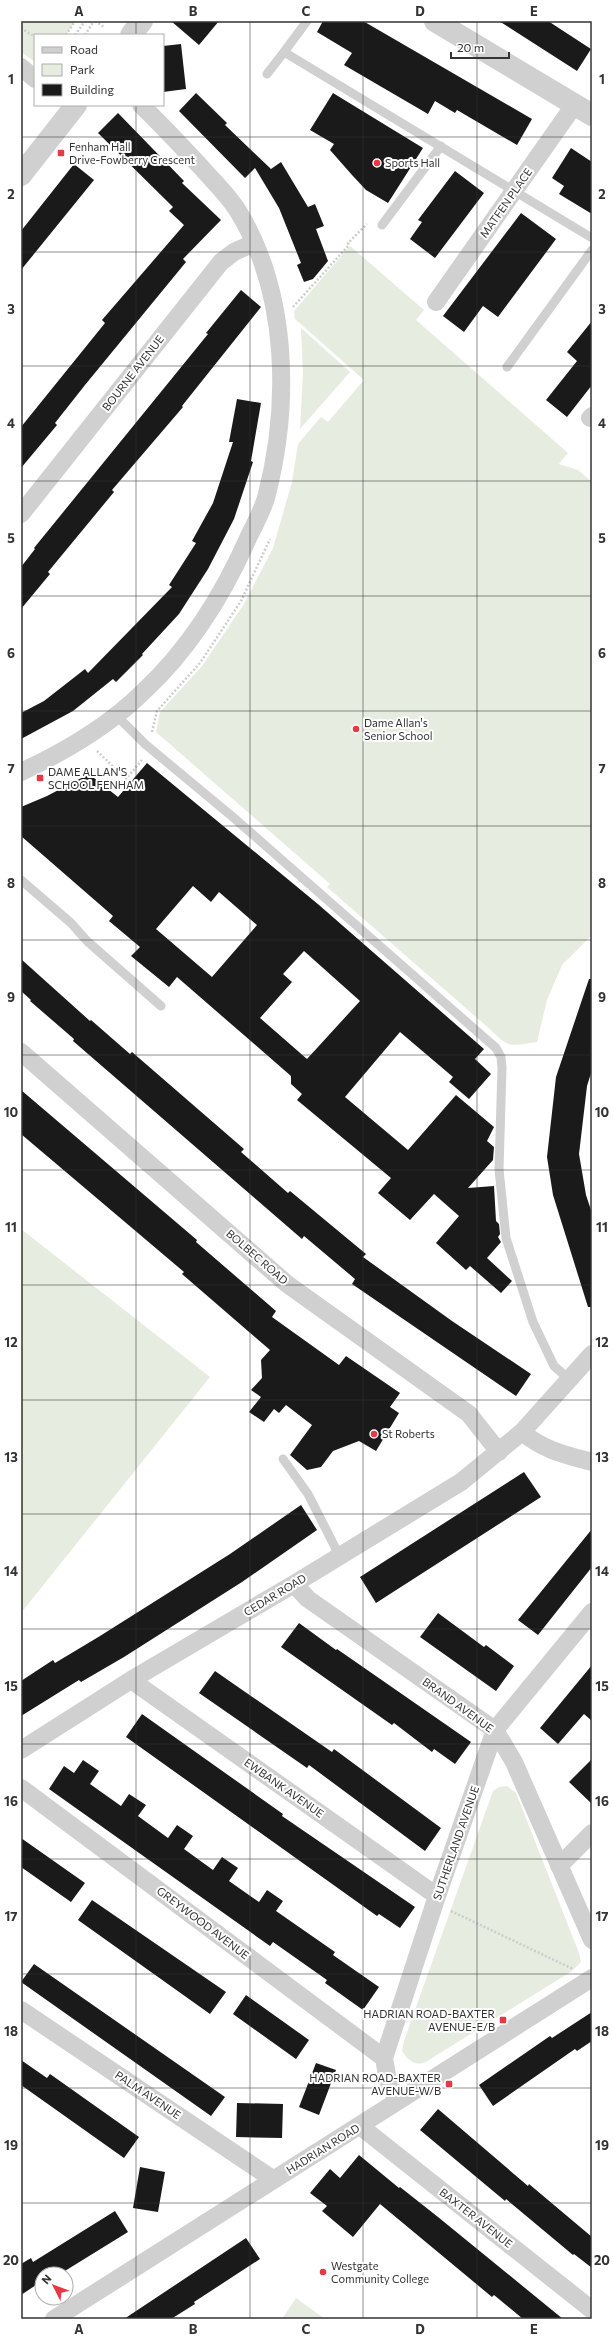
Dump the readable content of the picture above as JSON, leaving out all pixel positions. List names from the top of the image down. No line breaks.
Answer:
{"streets":{"street":["MATFEN PLACE","BOURNE AVENUE","BOLBEC ROAD","CEDAR ROAD","BRAND AVENUE","EWBANK AVENUE","SUTHERLAND AVENUE","GREYWOOD AVENUE","PALM AVENUE","HADRIAN ROAD","BAXTER AVENUE"]},"crossings":[["BOLBEC ROAD","CEDAR ROAD"],["CEDAR ROAD","BRAND AVENUE"],["CEDAR ROAD","EWBANK AVENUE"],["BRAND AVENUE","SUTHERLAND AVENUE"],["EWBANK AVENUE","SUTHERLAND AVENUE"],["SUTHERLAND AVENUE","GREYWOOD AVENUE"],["SUTHERLAND AVENUE","HADRIAN ROAD"],["PALM AVENUE","HADRIAN ROAD"],["HADRIAN ROAD","BAXTER AVENUE"]],"places":{"transit":["Fenham Hall Drive-Fowberry Crescent","DAME ALLAN'S SCHOOL FENHAM","HADRIAN ROAD-BAXTER AVENUE-E/B","HADRIAN ROAD-BAXTER AVENUE-W/B"],"other":["Sports Hall","Dame Allan's Senior School","St Roberts","Westgate Community College"]},"legend":["Road","Park","Building"],"scale_bar":"20 m","north":"top left","grid":{"columns":["A","B","C","D","E"],"rows":["1","2","3","4","5","6","7","8","9","10","11","12","13","14","15","16","17","18","19","20"]}}
